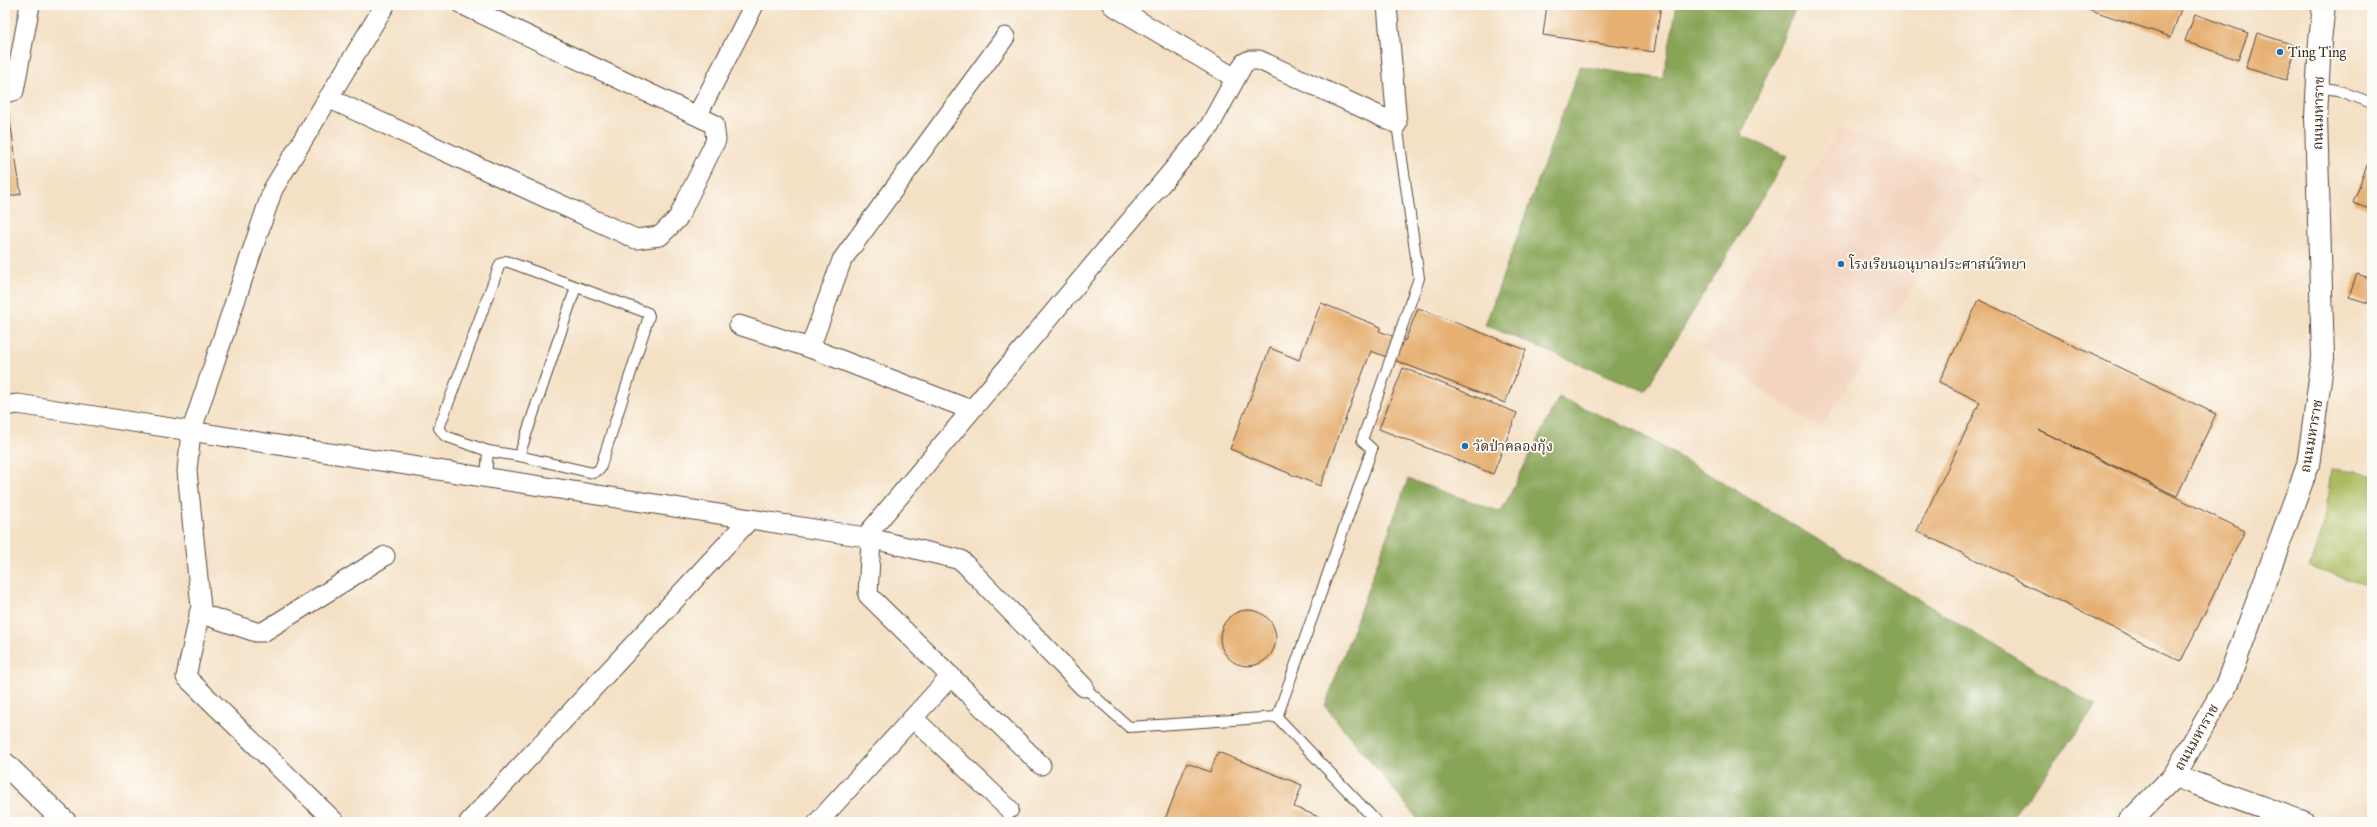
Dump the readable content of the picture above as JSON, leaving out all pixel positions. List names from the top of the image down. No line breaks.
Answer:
{"streets":{"street":["ถนนมหาราช"]},"places":["Ting Ting","โรงเรียนอนุบาลประศาสน์วิทยา","วัดป่าคลองกุ้ง"]}
